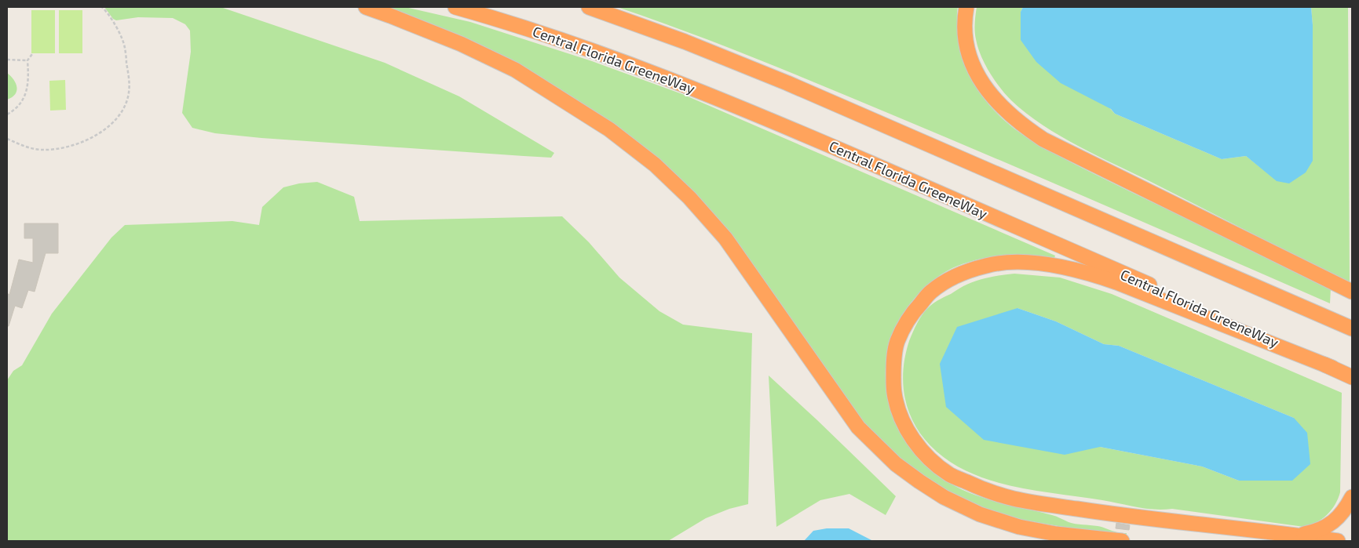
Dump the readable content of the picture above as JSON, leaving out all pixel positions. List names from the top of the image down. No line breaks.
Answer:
{"streets":{"highway":["Central Florida GreeneWay"]}}
